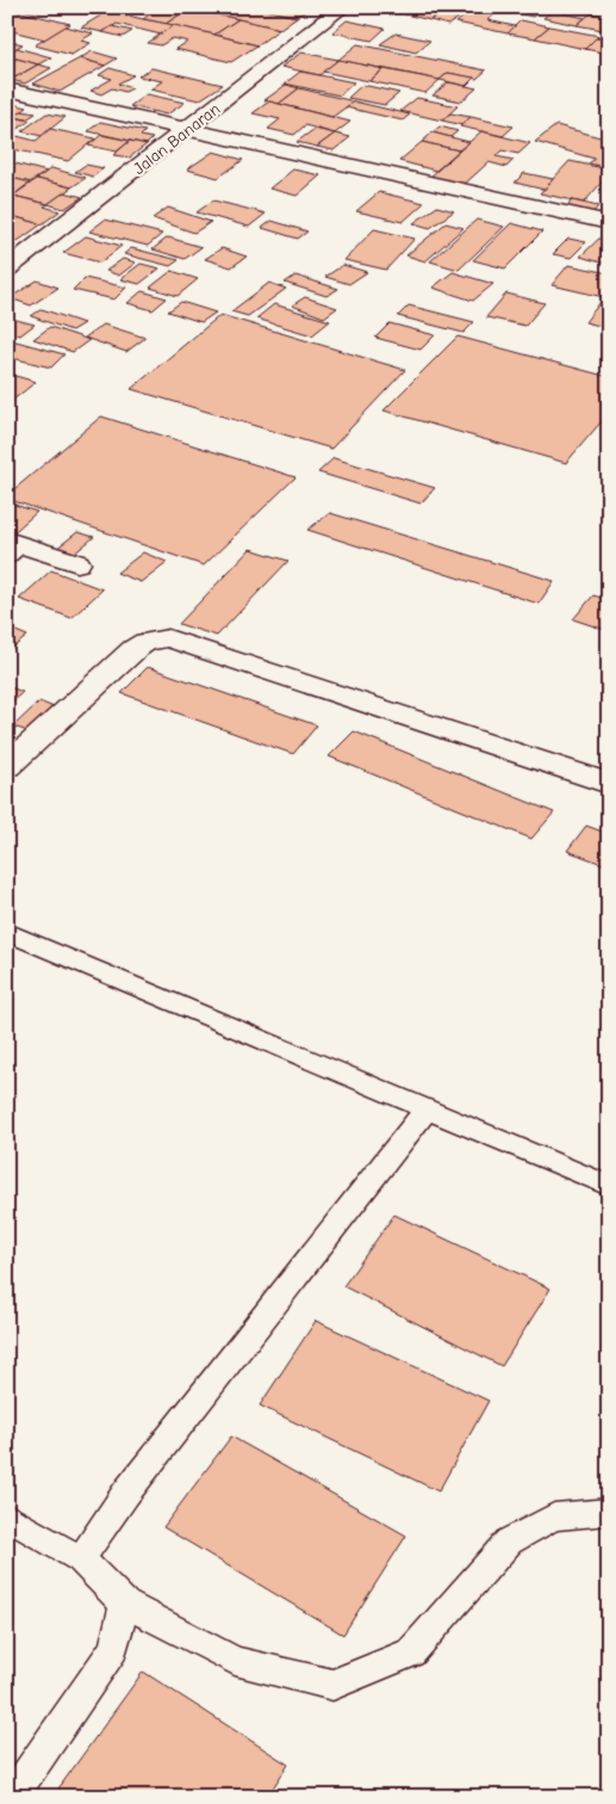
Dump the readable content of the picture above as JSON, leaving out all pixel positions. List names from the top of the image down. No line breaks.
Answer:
{"streets":{"street":["Jalan Banaran"]}}
